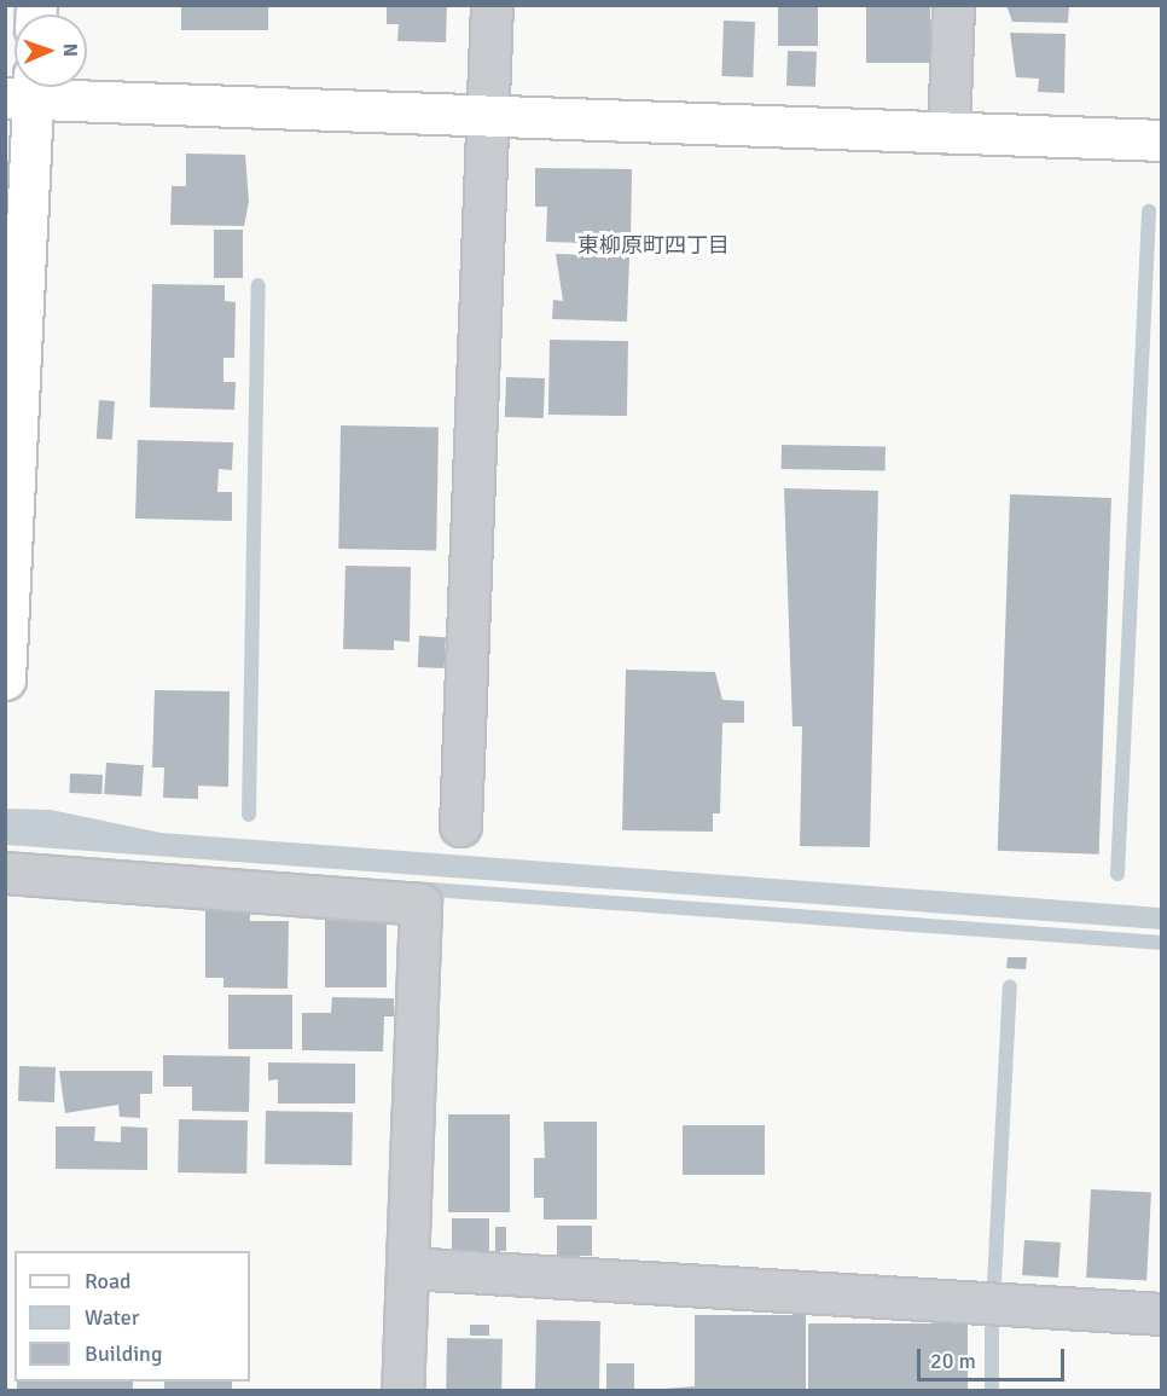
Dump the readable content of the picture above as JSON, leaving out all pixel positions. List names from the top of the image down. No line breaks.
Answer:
{"districts":["東柳原町四丁目"],"legend":["Road","Water","Building"],"scale_bar":"20 m","north":"right"}
